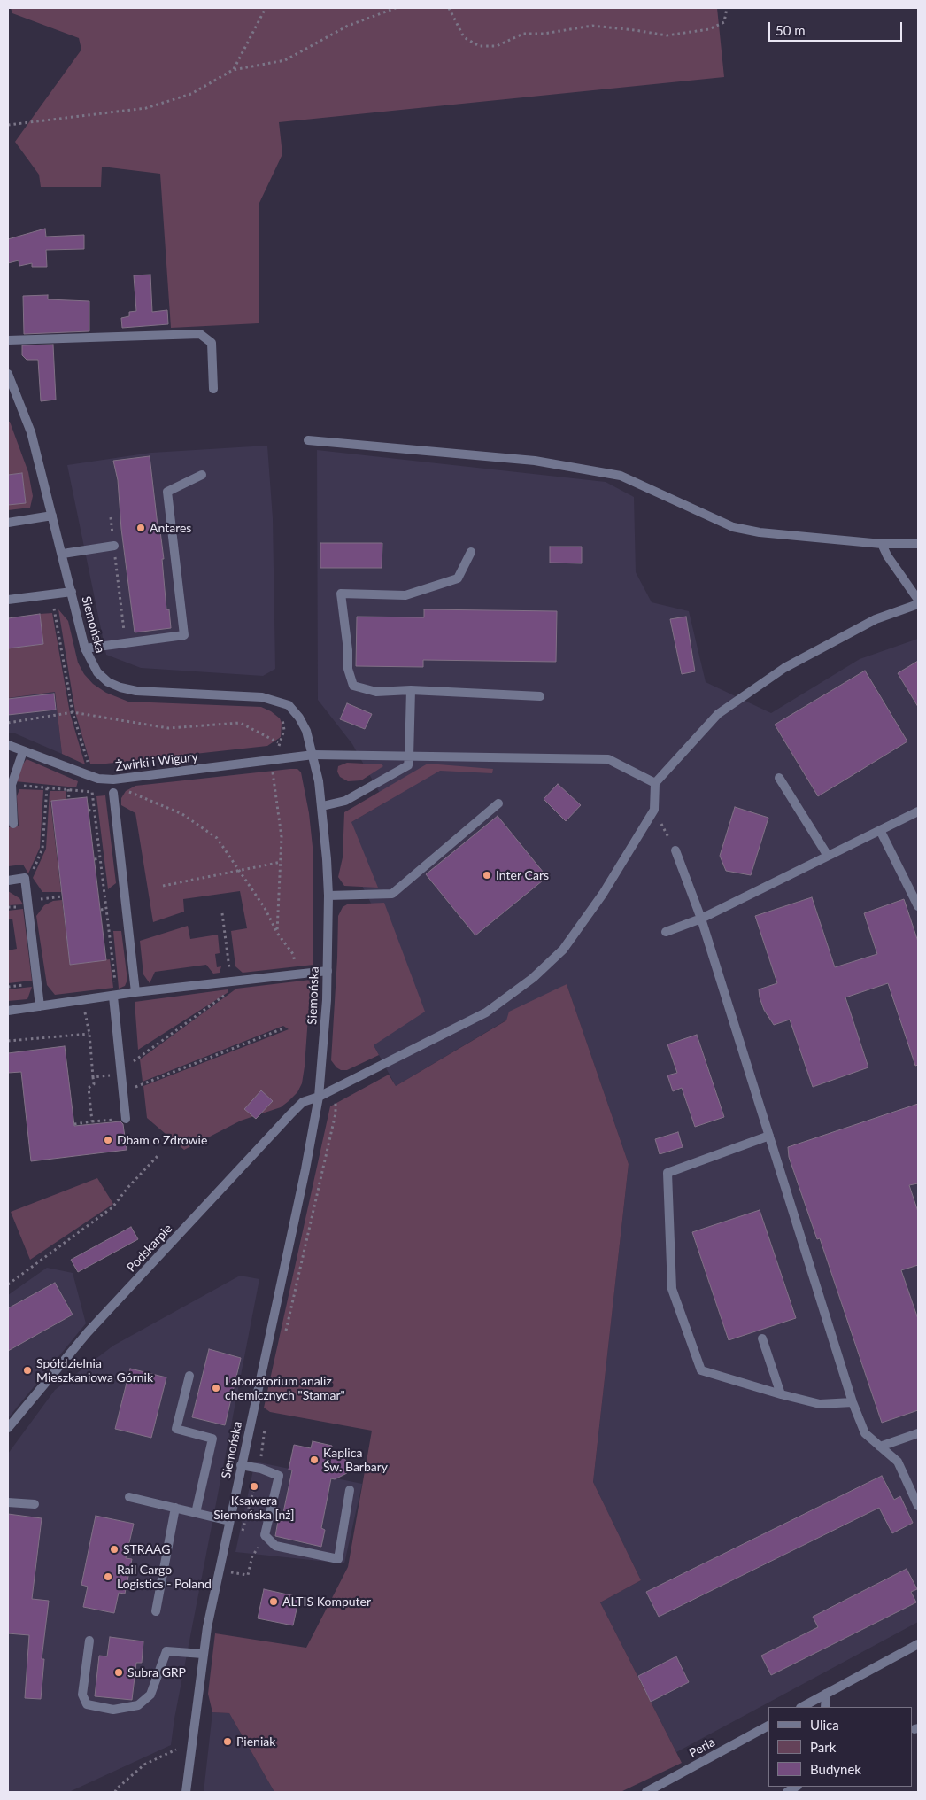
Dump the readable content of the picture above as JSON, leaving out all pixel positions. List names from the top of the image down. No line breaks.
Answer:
{"streets":{"street":["Siemońska","Żwirki i Wigury","Podskarpie","Perla"]},"crossings":[["Siemońska","Żwirki i Wigury"],["Siemońska","Podskarpie"]],"places":["Antares","Inter Cars","Dbam o Zdrowie","Spółdzielnia Mieszkaniowa Górnik","Laboratorium analiz chemicznych \"Stamar\"","Kaplica Św. Barbary","Ksawera Siemońska [nż]","STRAAG","Rail Cargo Logistics - Poland","ALTIS Komputer","Subra GRP","Pieniak"],"legend":["Ulica","Park","Budynek"],"scale_bar":"50 m"}
